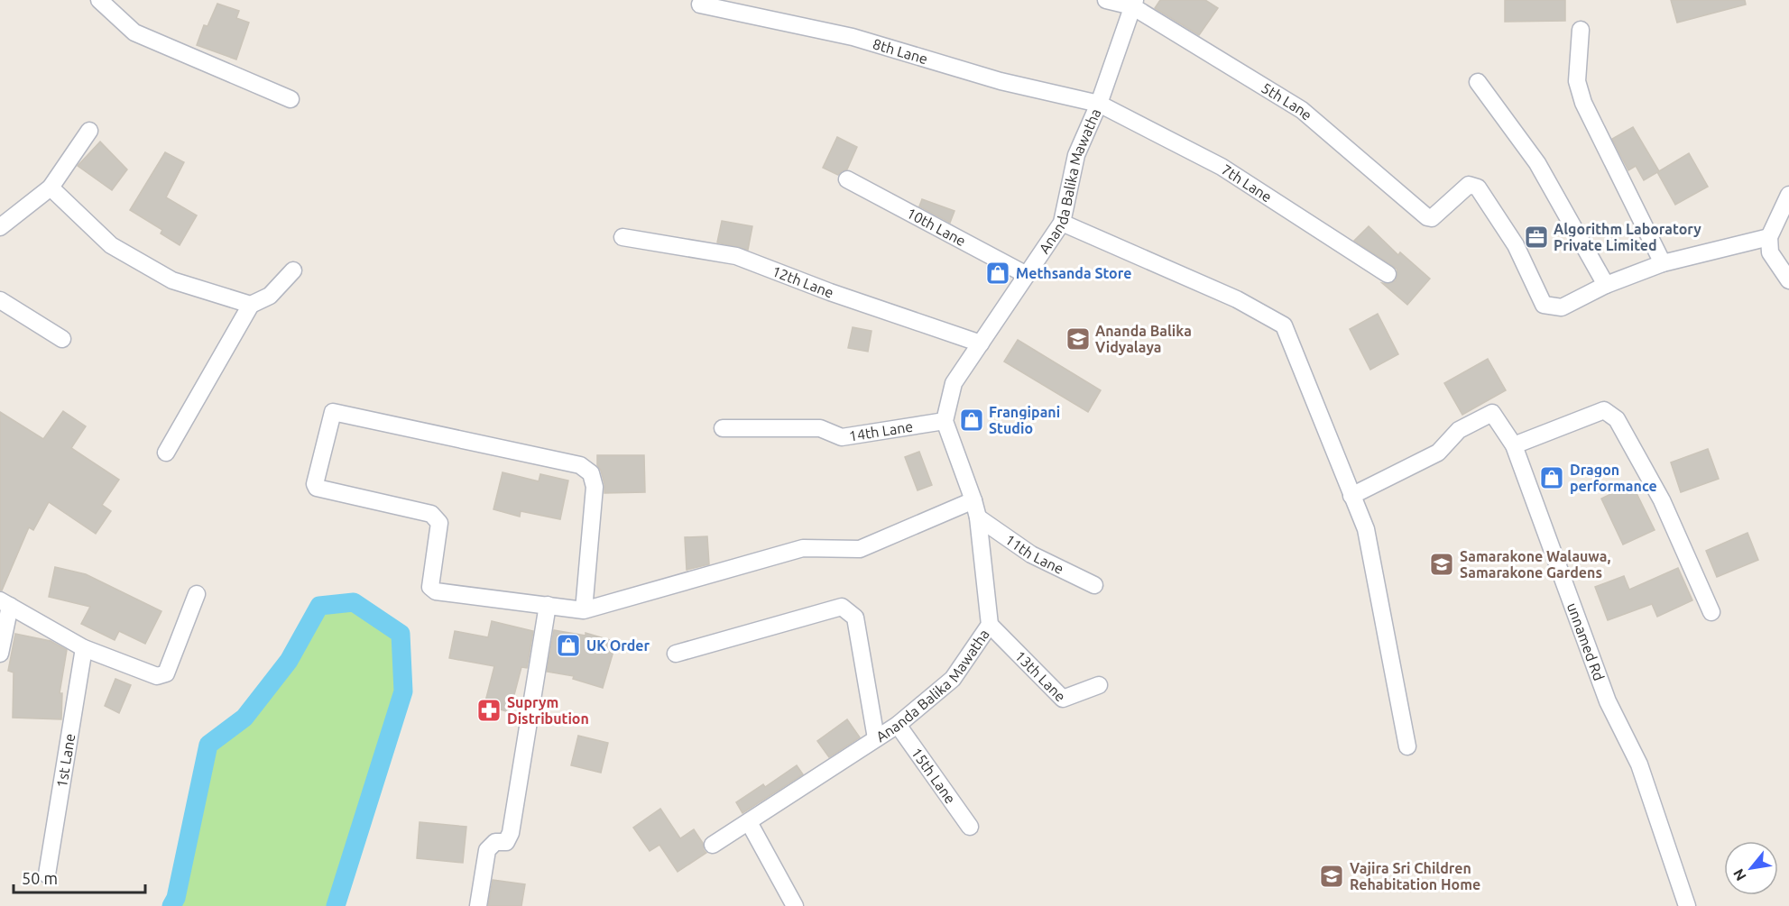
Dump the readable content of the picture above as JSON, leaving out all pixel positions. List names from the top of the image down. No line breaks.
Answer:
{"streets":{"street":["8th Lane","5th Lane","Ananda Balika Mawatha","7th Lane","10th Lane","12th Lane","14th Lane","11th Lane","unnamed Rd","13th Lane","1st Lane","15th Lane"]},"crossings":[["8th Lane","Ananda Balika Mawatha"],["8th Lane","7th Lane"],["5th Lane","Ananda Balika Mawatha"],["Ananda Balika Mawatha","7th Lane"],["Ananda Balika Mawatha","10th Lane"],["Ananda Balika Mawatha","12th Lane"],["Ananda Balika Mawatha","14th Lane"],["Ananda Balika Mawatha","11th Lane"],["Ananda Balika Mawatha","13th Lane"],["Ananda Balika Mawatha","15th Lane"]],"places":{"office":["Algorithm Laboratory Private Limited"],"shop":["Methsanda Store","Frangipani Studio","Dragon performance","UK Order"],"school or university":["Ananda Balika Vidyalaya","Samarakone Walauwa, Samarakone Gardens","Vajira Sri Children Rehabitation Home"],"pharmacy":["Suprym Distribution"]},"scale_bar":"50 m","north":"bottom left"}
